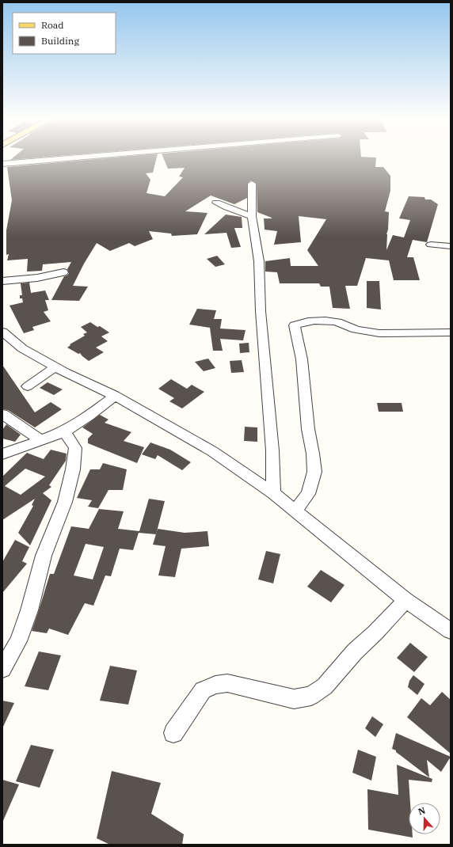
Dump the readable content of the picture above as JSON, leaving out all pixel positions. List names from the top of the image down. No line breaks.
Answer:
{"legend":["Road","Building"],"north":"top"}
